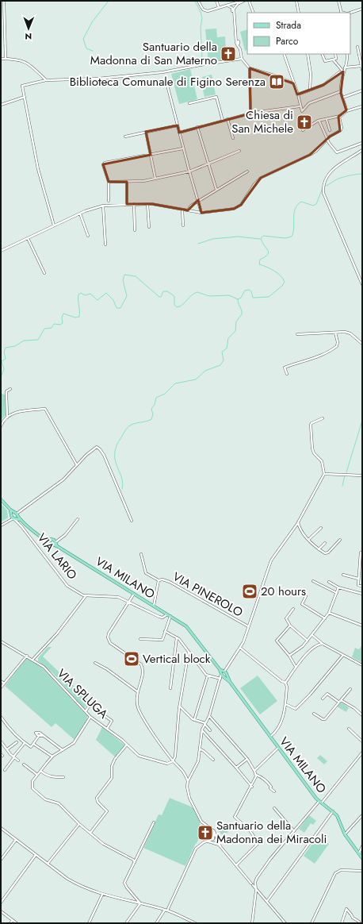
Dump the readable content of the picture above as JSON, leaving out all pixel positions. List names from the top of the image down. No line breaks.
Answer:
{"streets":{"main road":["VIA MILANO"],"street":["VIA LARIO","VIA PINEROLO","VIA SPLUGA"]},"crossings":[["VIA MILANO","VIA PINEROLO"]],"places":{"church":["Santuario della Madonna di San Materno","Chiesa di San Michele","Santuario della Madonna dei Miracoli"],"library":["Biblioteca Comunale di Figino Serenza"],"sports":["20 hours","Vertical block"]},"legend":["Strada","Parco"],"north":"bottom"}
